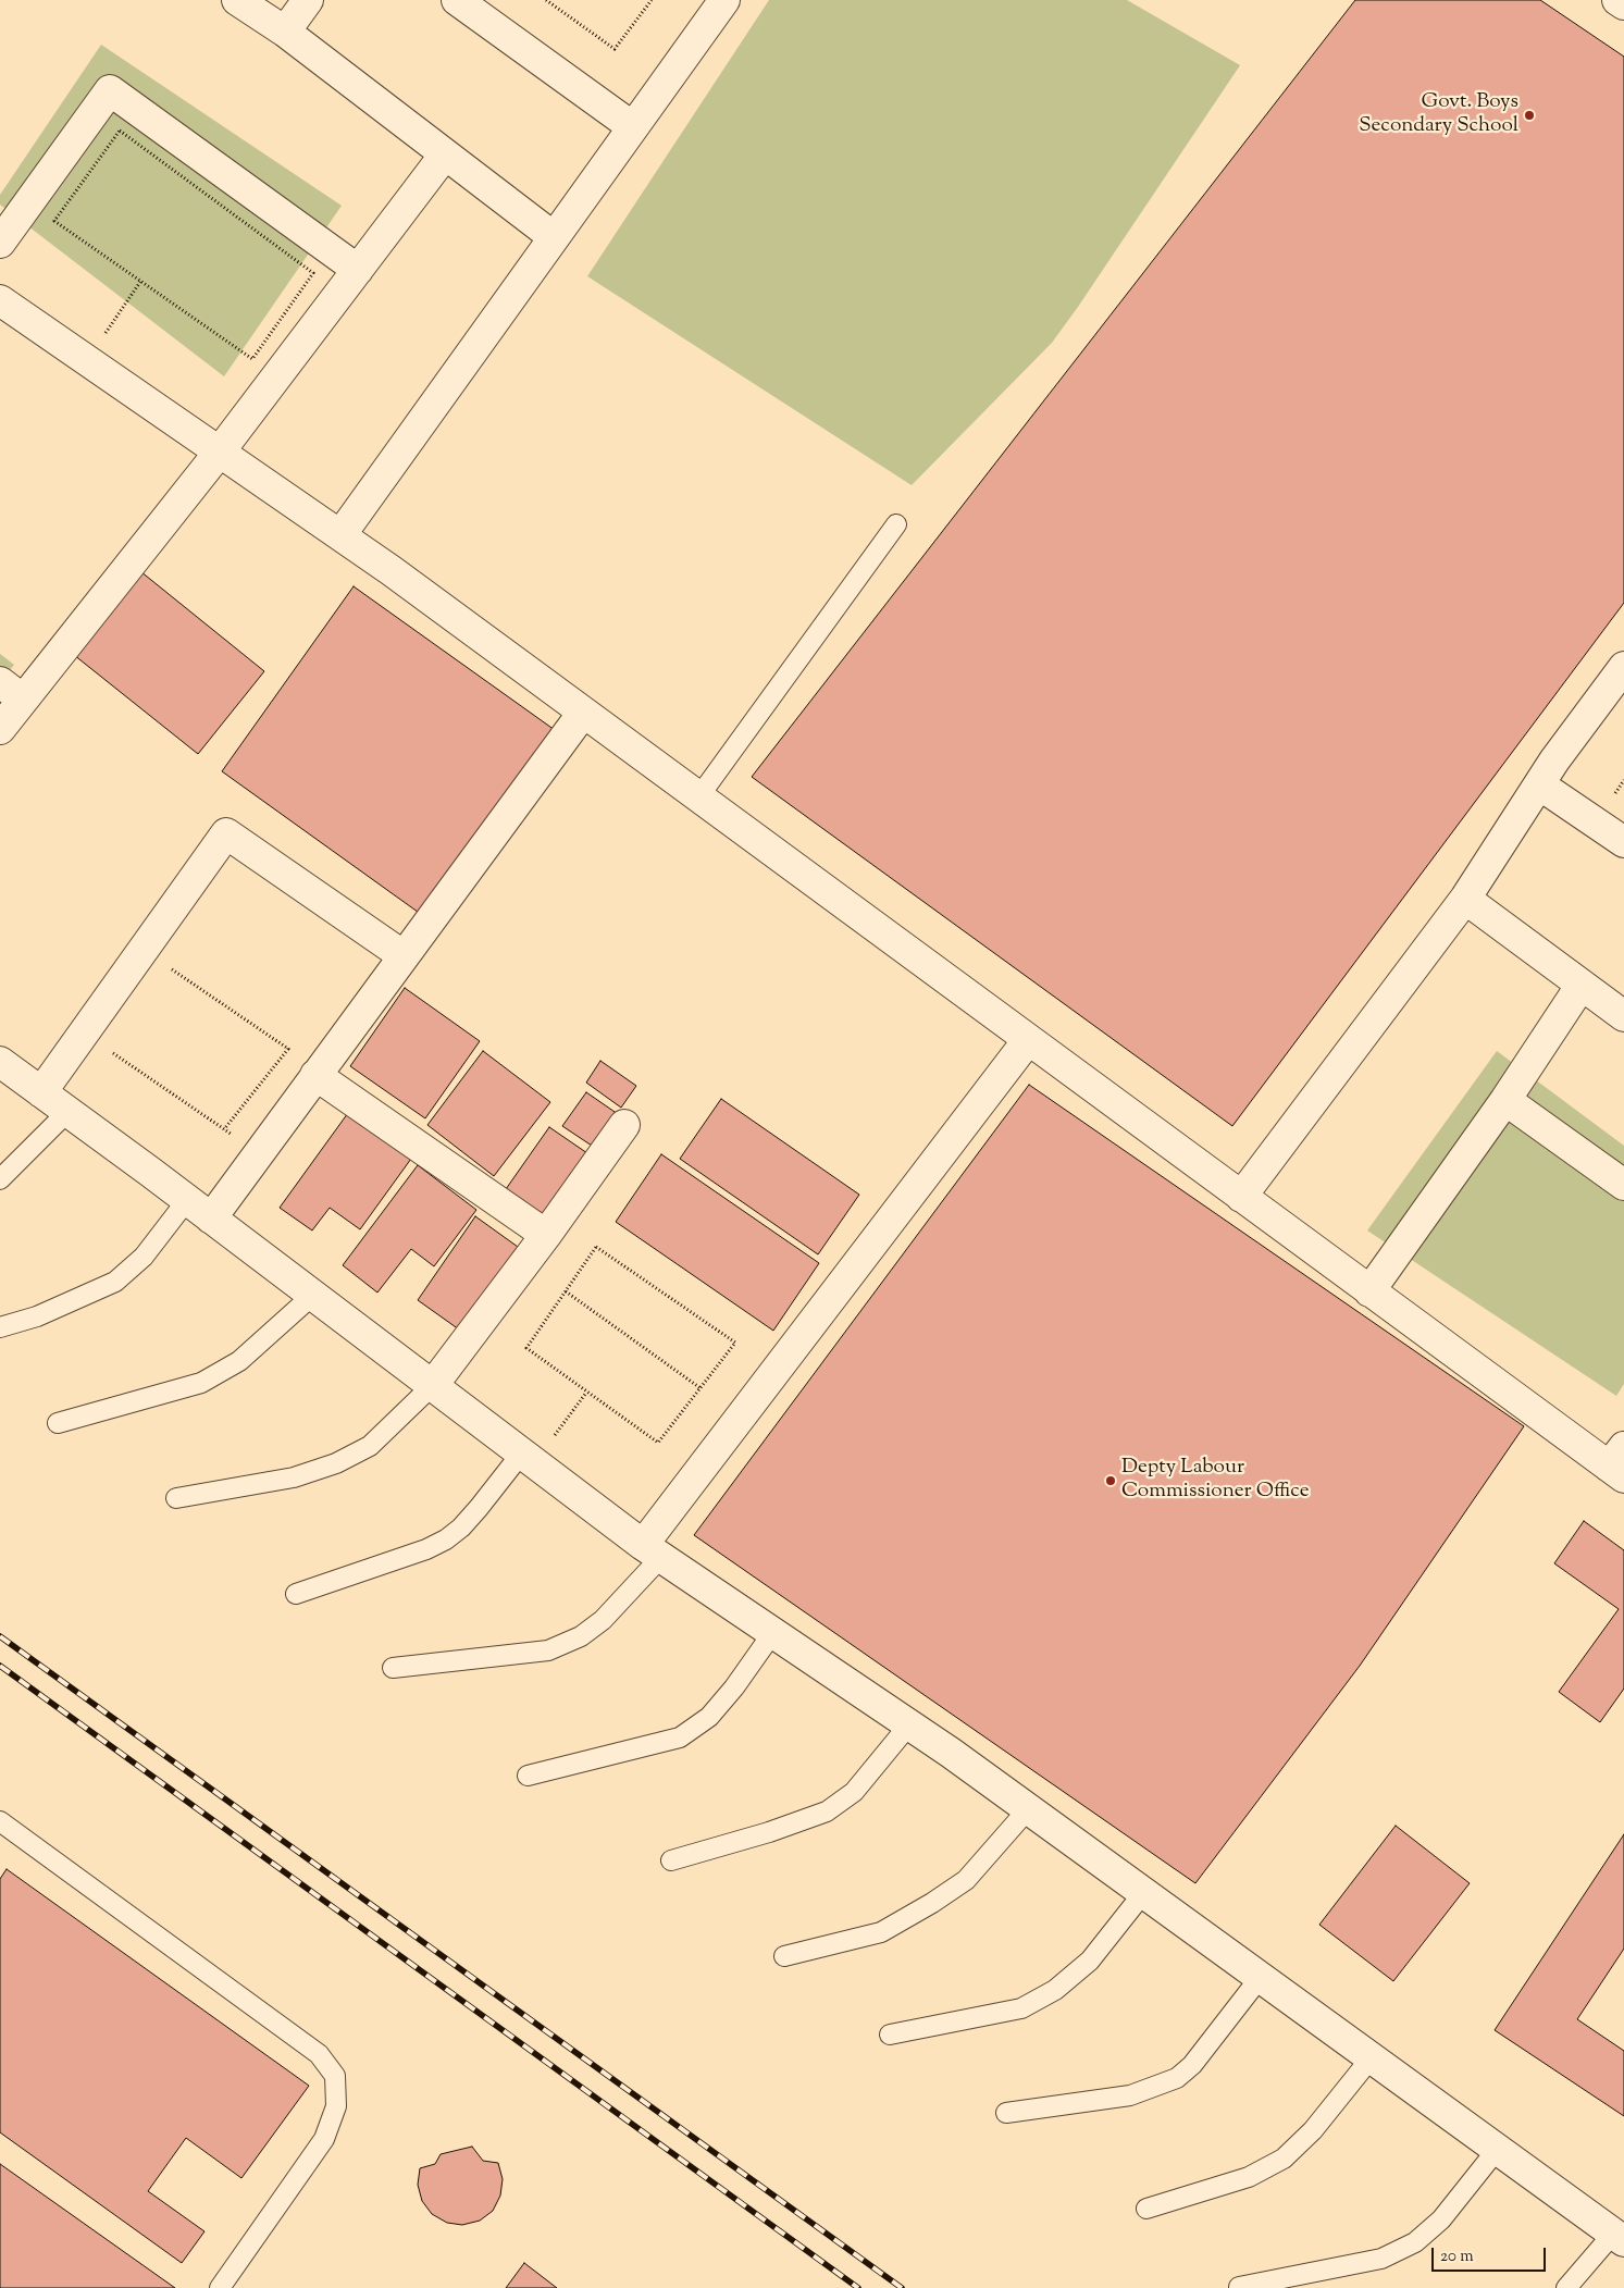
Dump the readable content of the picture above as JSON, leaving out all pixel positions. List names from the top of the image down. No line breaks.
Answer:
{"places":["Govt. Boys Secondary School","Depty Labour Commissioner Office"],"scale_bar":"20 m"}
